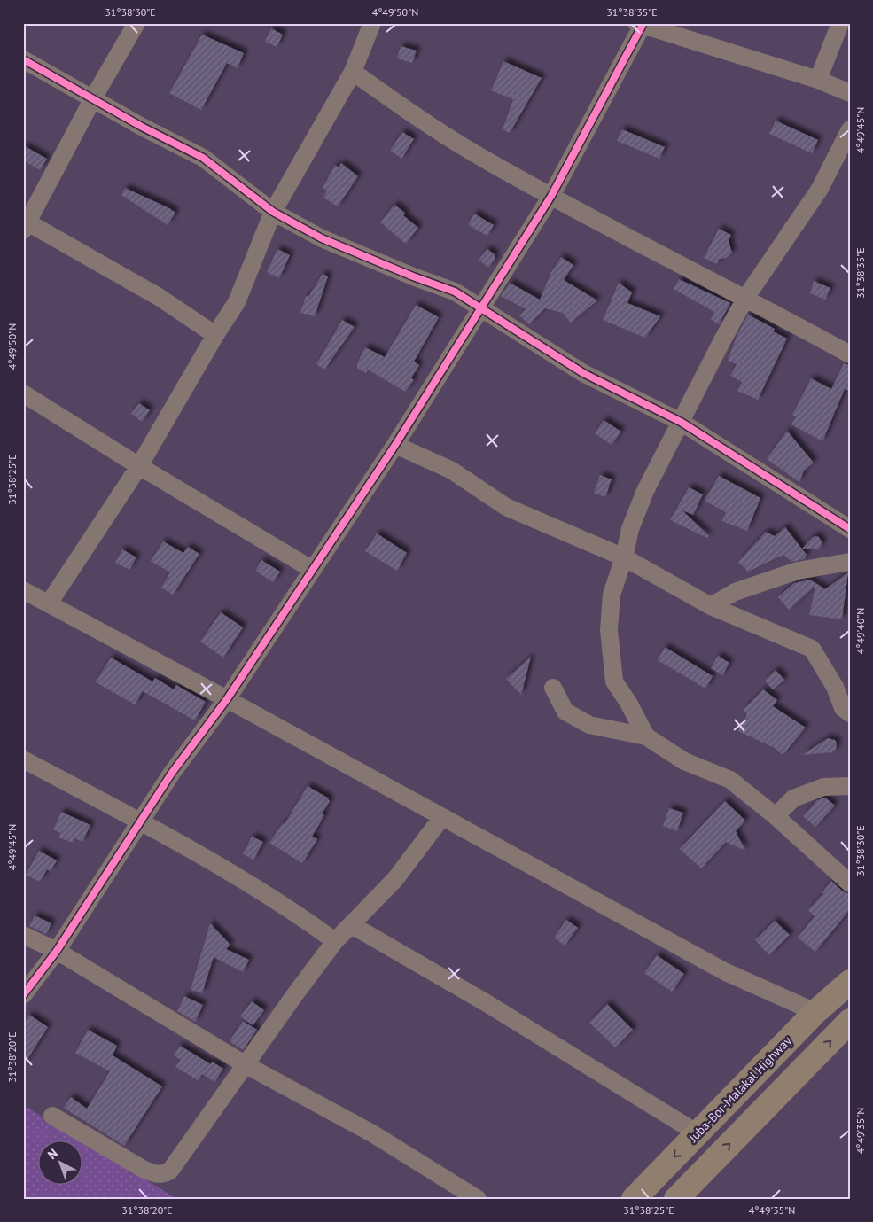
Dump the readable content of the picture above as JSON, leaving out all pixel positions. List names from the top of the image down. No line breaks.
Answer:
{"streets":{"highway":["Juba-Bor-Malakal Highway"]},"north":"top left","coordinates":["31°38'30\"E","4°49'50\"N","31°38'35\"E","4°49'45\"N","31°38'25\"E","4°49'40\"N","31°38'20\"E","4°49'35\"N"]}
